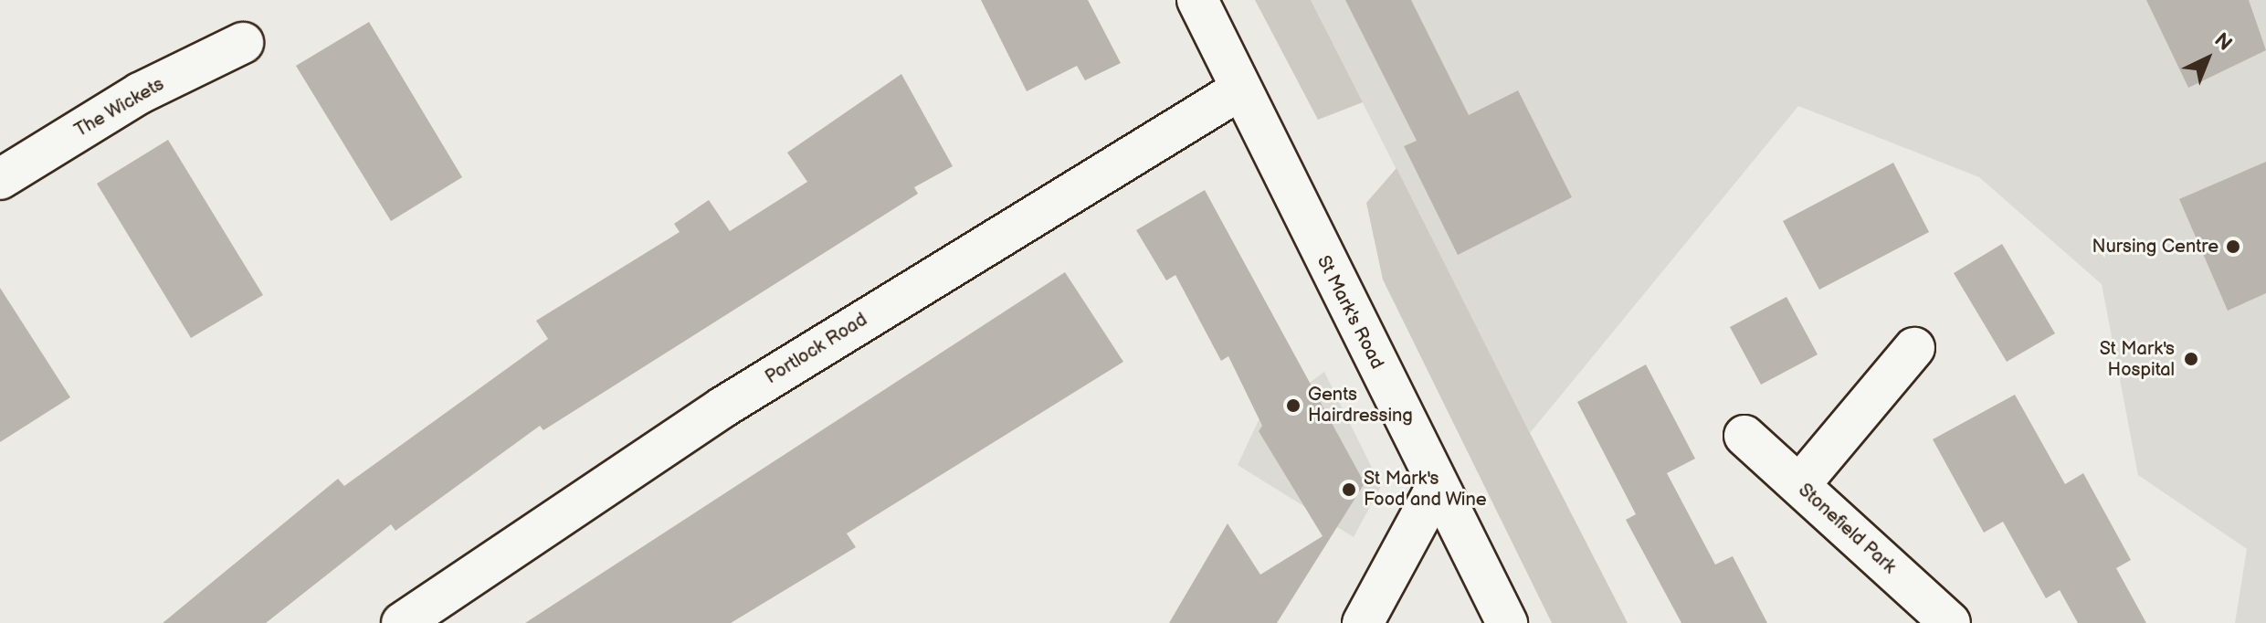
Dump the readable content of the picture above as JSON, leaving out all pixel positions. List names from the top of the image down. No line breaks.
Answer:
{"streets":{"street":["The Wickets","St Mark's Road","Portlock Road","Stonefield Park"]},"crossings":[["St Mark's Road","Portlock Road"]],"places":["Nursing Centre","St Mark's Hospital","Gents Hairdressing","St Mark's Food and Wine"],"north":"top right"}
